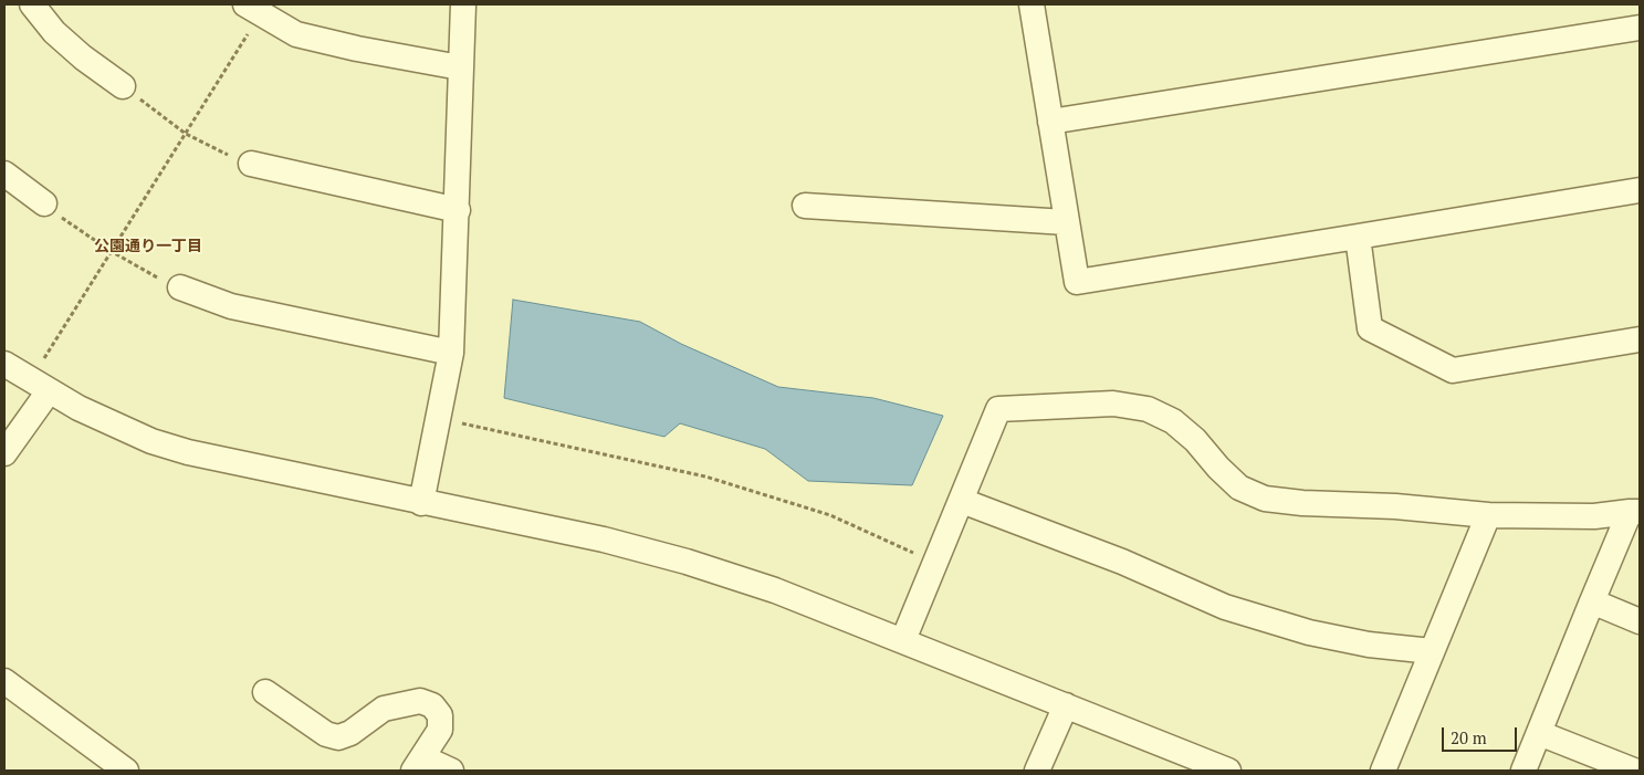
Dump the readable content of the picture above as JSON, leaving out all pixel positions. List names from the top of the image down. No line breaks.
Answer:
{"districts":["公園通り一丁目"],"scale_bar":"20 m"}
